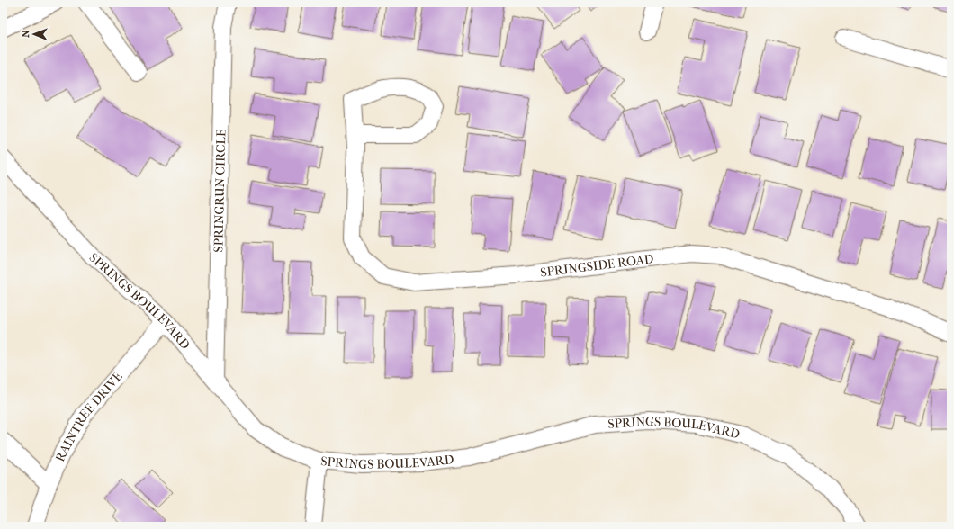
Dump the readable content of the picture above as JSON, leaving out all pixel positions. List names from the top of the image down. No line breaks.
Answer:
{"streets":{"street":["SPRINGRUN CIRCLE","SPRINGSIDE ROAD","SPRINGS BOULEVARD","RAINTREE DRIVE"]},"crossings":[["SPRINGRUN CIRCLE","SPRINGS BOULEVARD"],["SPRINGS BOULEVARD","RAINTREE DRIVE"]],"north":"left"}
